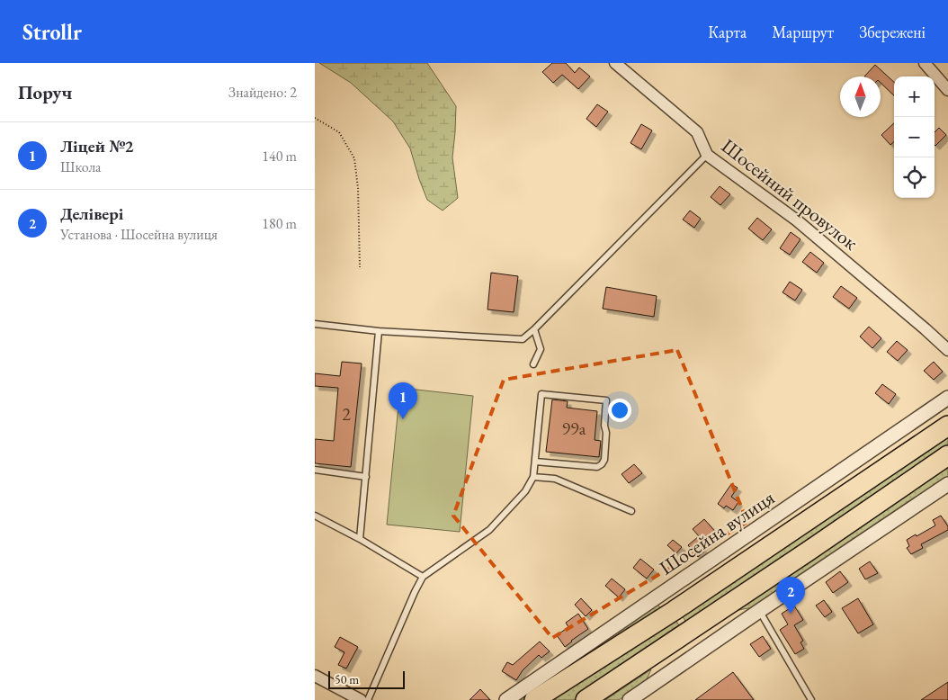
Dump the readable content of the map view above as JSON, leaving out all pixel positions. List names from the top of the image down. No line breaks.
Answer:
{"streets":{"street":["Шосейний провулок","Шосейна вулиця"]},"house_numbers":["2","99а"],"scale_bar":"50 m","north":"top","page":{"header":"Strollr","nav":["Карта","Маршрут","Збережені"],"heading":["Поруч","Знайдено: 2"],"map_buttons":["+","−"],"list":[{"mark":"1","name":"Ліцей №2","note":"Школа","value":"140 m"},{"mark":"2","name":"Делівері","note":"Установа · Шосейна вулиця","value":"180 m"}],"pins":["1","2"],"scale":"50 m"}}
